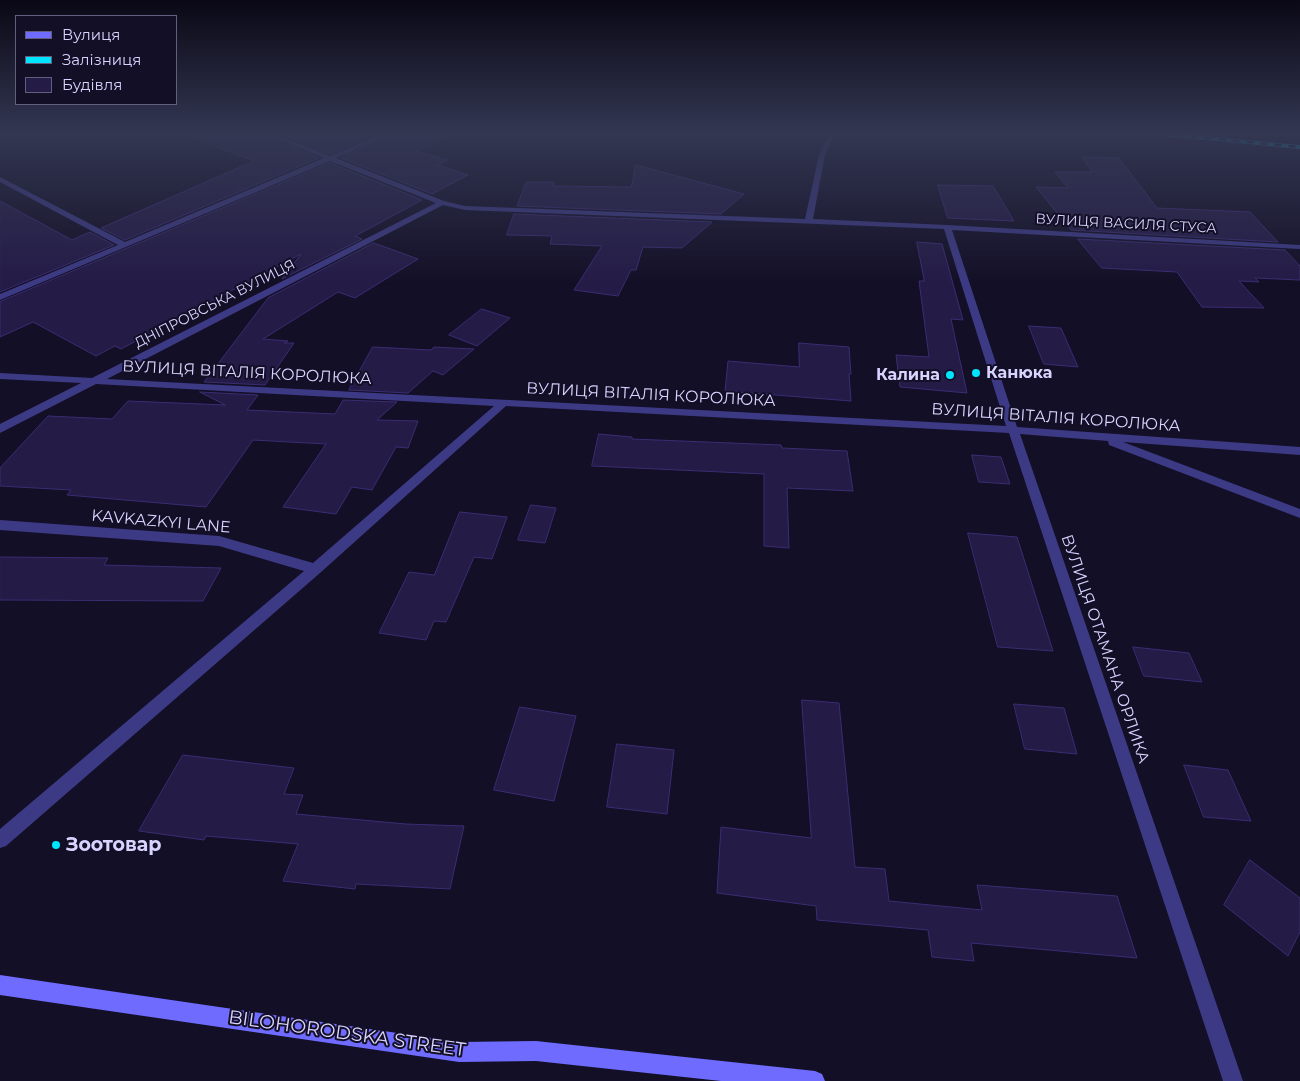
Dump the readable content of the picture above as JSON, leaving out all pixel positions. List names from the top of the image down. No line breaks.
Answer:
{"streets":{"street":["ВУЛИЦЯ ВАСИЛЯ СТУСА","ДНІПРОВСЬКА ВУЛИЦЯ","ВУЛИЦЯ ВІТАЛІЯ КОРОЛЮКА","KAVKAZKYI LANE","ВУЛИЦЯ ОТАМАНА ОРЛИКА","BILOHORODSKA STREET"]},"crossings":[["ВУЛИЦЯ ВАСИЛЯ СТУСА","ДНІПРОВСЬКА ВУЛИЦЯ"],["ВУЛИЦЯ ВАСИЛЯ СТУСА","ВУЛИЦЯ ОТАМАНА ОРЛИКА"],["ДНІПРОВСЬКА ВУЛИЦЯ","ВУЛИЦЯ ВІТАЛІЯ КОРОЛЮКА"],["ВУЛИЦЯ ВІТАЛІЯ КОРОЛЮКА","ВУЛИЦЯ ОТАМАНА ОРЛИКА"]],"places":["Канюка","Калина","Зоотовар"],"legend":["Вулиця","Залізниця","Будівля"]}
